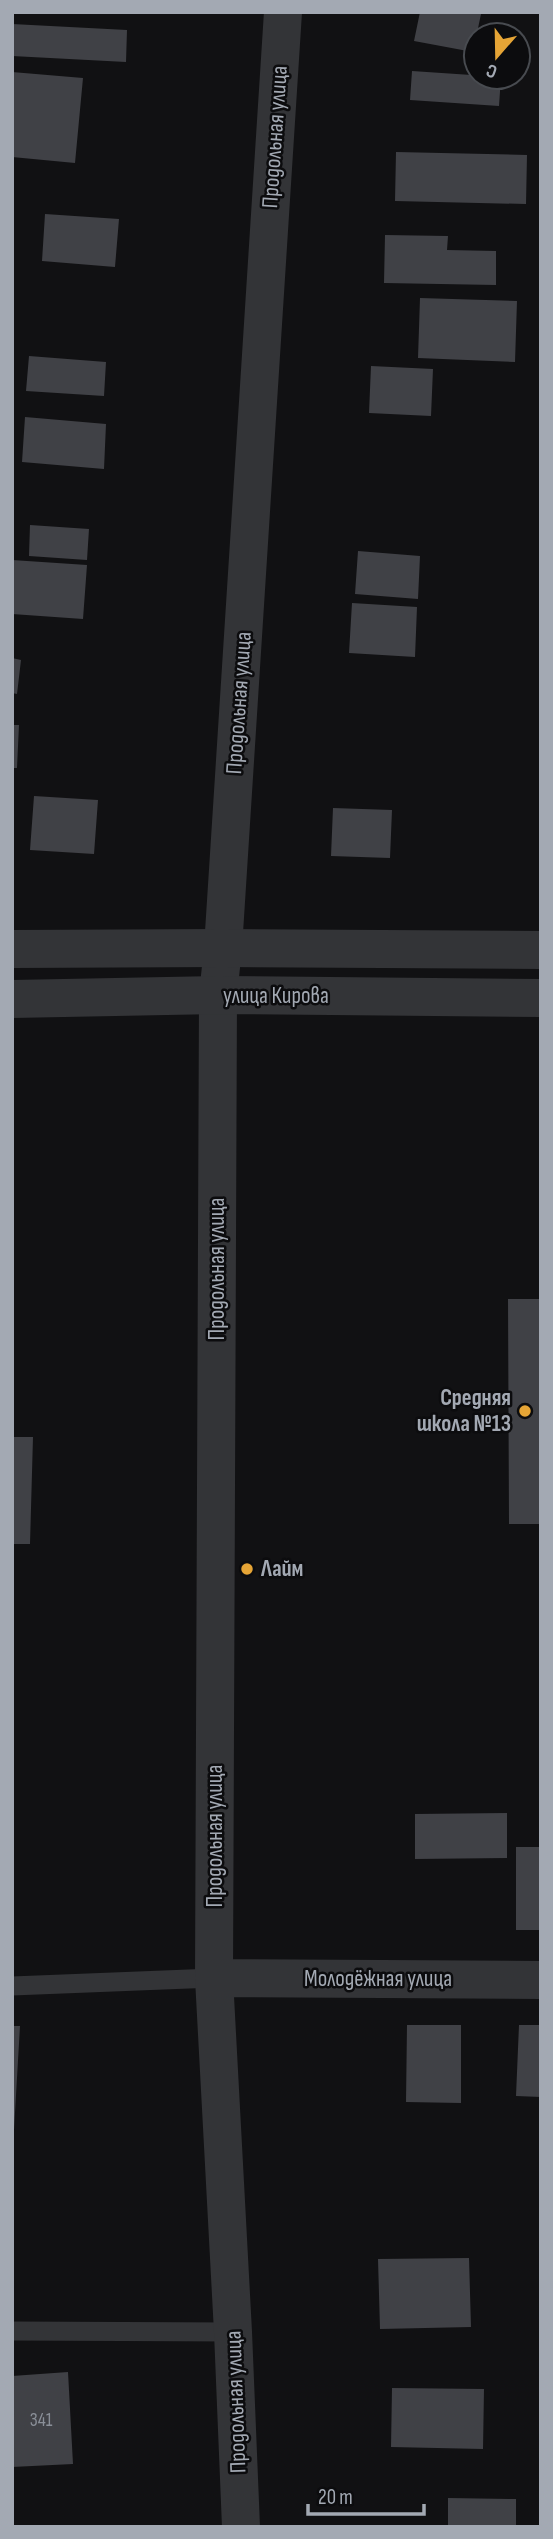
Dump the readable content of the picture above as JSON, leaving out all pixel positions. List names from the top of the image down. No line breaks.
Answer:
{"streets":{"street":["Продольная улица","улица Кирова","Молодёжная улица"]},"crossings":[["Продольная улица","улица Кирова"],["Продольная улица","Молодёжная улица"]],"places":["Средняя школа №13","Лайм"],"house_numbers":["341"],"scale_bar":"20 m","north":"bottom"}
